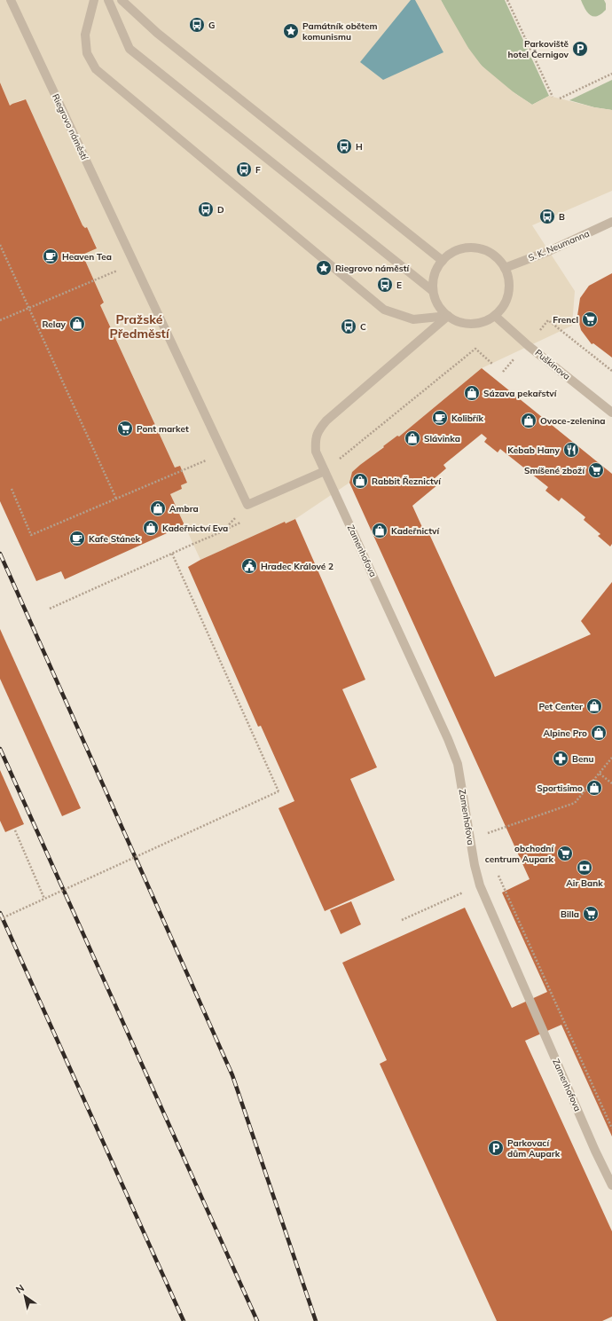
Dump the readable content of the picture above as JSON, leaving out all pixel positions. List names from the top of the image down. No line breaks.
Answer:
{"streets":{"street":["Riegrovo náměstí","S. K. Neumanna","Puškinova","Zamenhofova"]},"crossings":[["S. K. Neumanna","Puškinova"],["S. K. Neumanna","Zamenhofova"],["Puškinova","Zamenhofova"]],"districts":["Pražské Předměstí"],"places":{"bus stop":["G","H","F","D","B","E","C"],"place":["Památník obětem komunismu","Riegrovo náměstí"],"parking":["Parkoviště hotel Černigov","Parkovací dům Aupark"],"cafe":["Heaven Tea","Kolibřík","Kafe Stánek"],"supermarket":["Frencl","Pont market","Smíšené zboží","obchodní centrum Aupark","Billa"],"shop":["Relay","Sázava pekařství","Ovoce-zelenina","Slávinka","Rabbit Řeznictví","Ambra","Kadeřnictví Eva","Kadeřnictví","Pet Center","Alpine Pro","Sportisimo"],"restaurant":["Kebab Hany"],"public building":["Hradec Králové 2"],"pharmacy":["Benu"],"bank":["Air Bank"]},"north":"top left"}
